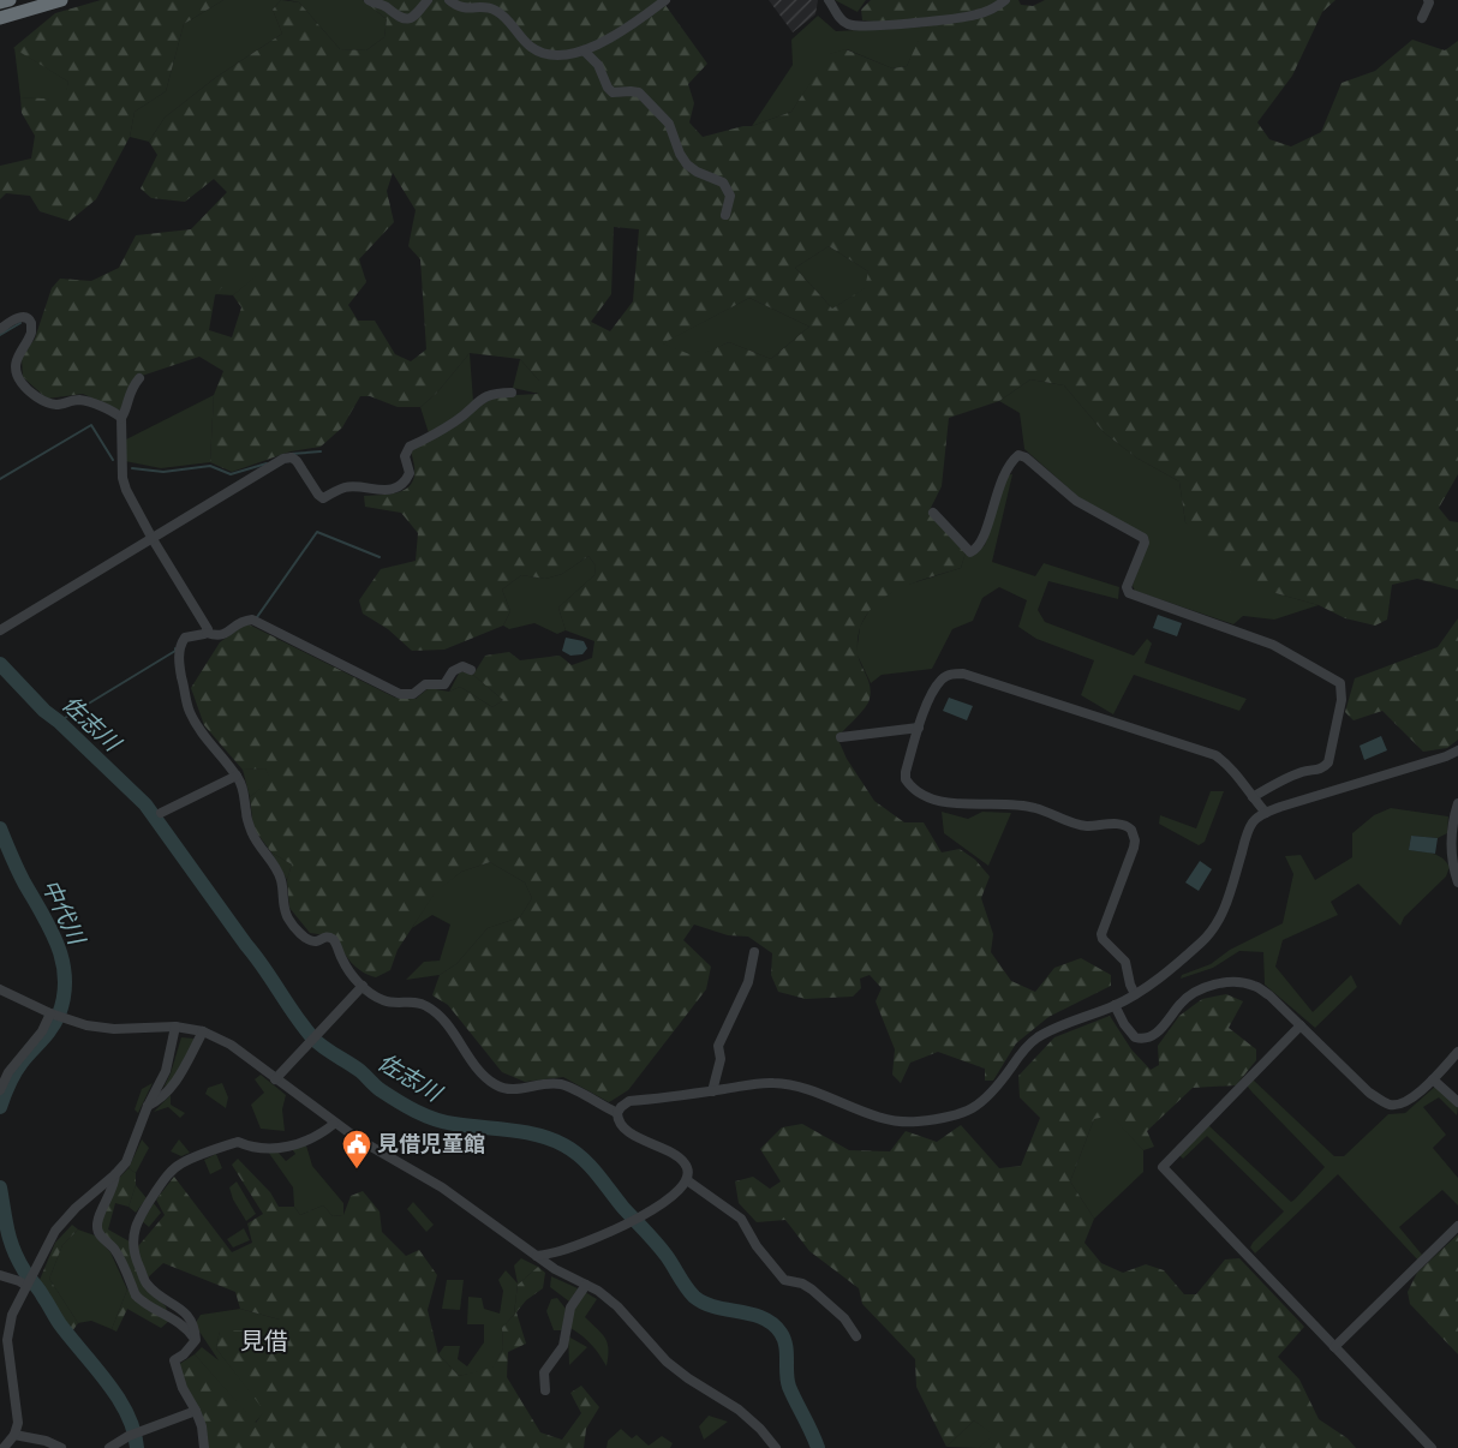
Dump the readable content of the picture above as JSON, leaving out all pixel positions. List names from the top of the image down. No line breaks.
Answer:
{"districts":["見借"],"water":["佐志川","中代川"],"places":{"public building":["見借児童館"]}}
